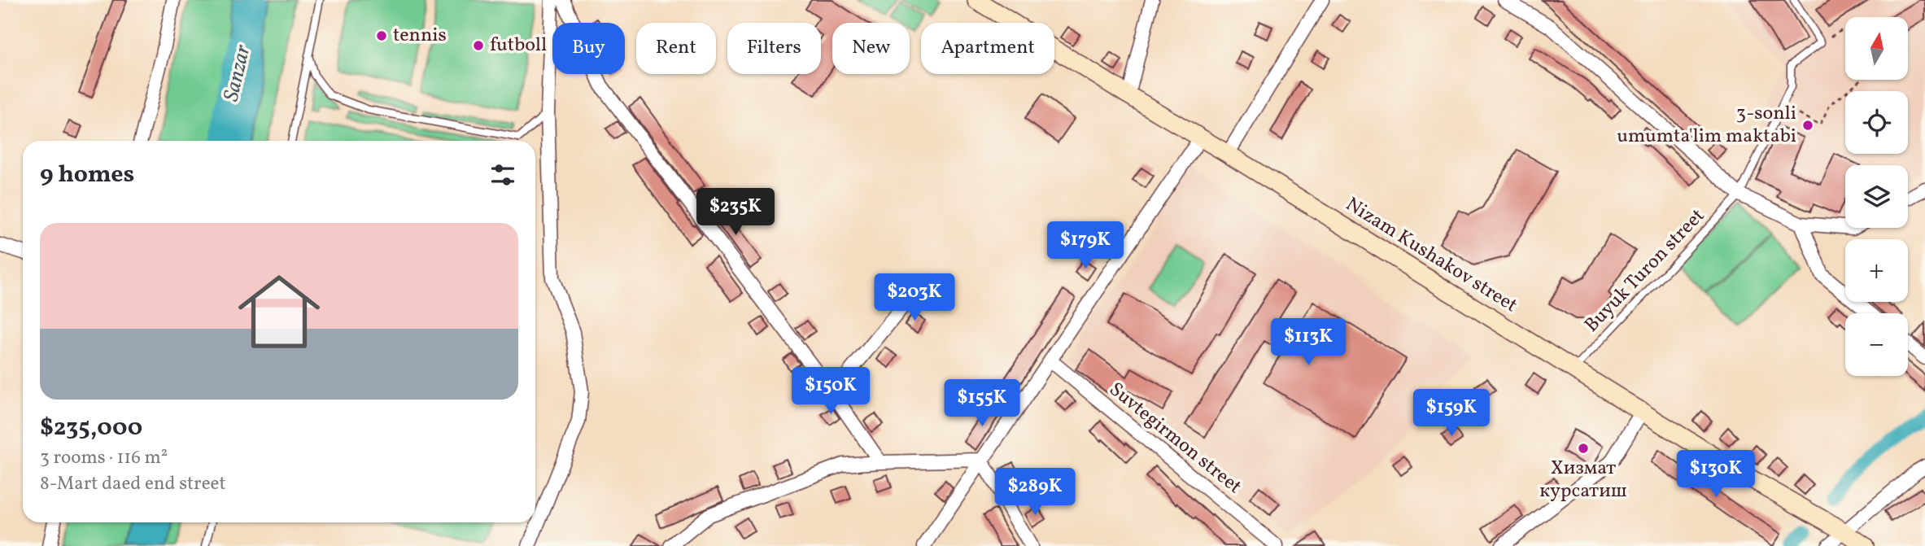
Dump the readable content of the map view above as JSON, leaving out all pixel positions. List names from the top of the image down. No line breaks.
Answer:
{"streets":{"main road":["Nizam Kushakov street"],"street":["Suvtegirmon street"],"lane":["Buyuk Turon street"]},"crossings":[["Nizam Kushakov street","Buyuk Turon street"]],"water":["Sanzar"],"places":["tennis","futboll","3-sonli umumta'lim maktabi","Хизмат курсатиш"],"north":"top","page":{"map_buttons":["+","−"],"chip":["Buy","Rent","Filters","New","Apartment"],"heading":"9 homes","price":["$235K","$179K","$203K","$113K","$150K","$155K","$159K","$130K","$289K"],"list":[{"name":"$235,000","note":"3 rooms · 116 m² · 8-Mart daed end street"}]}}
